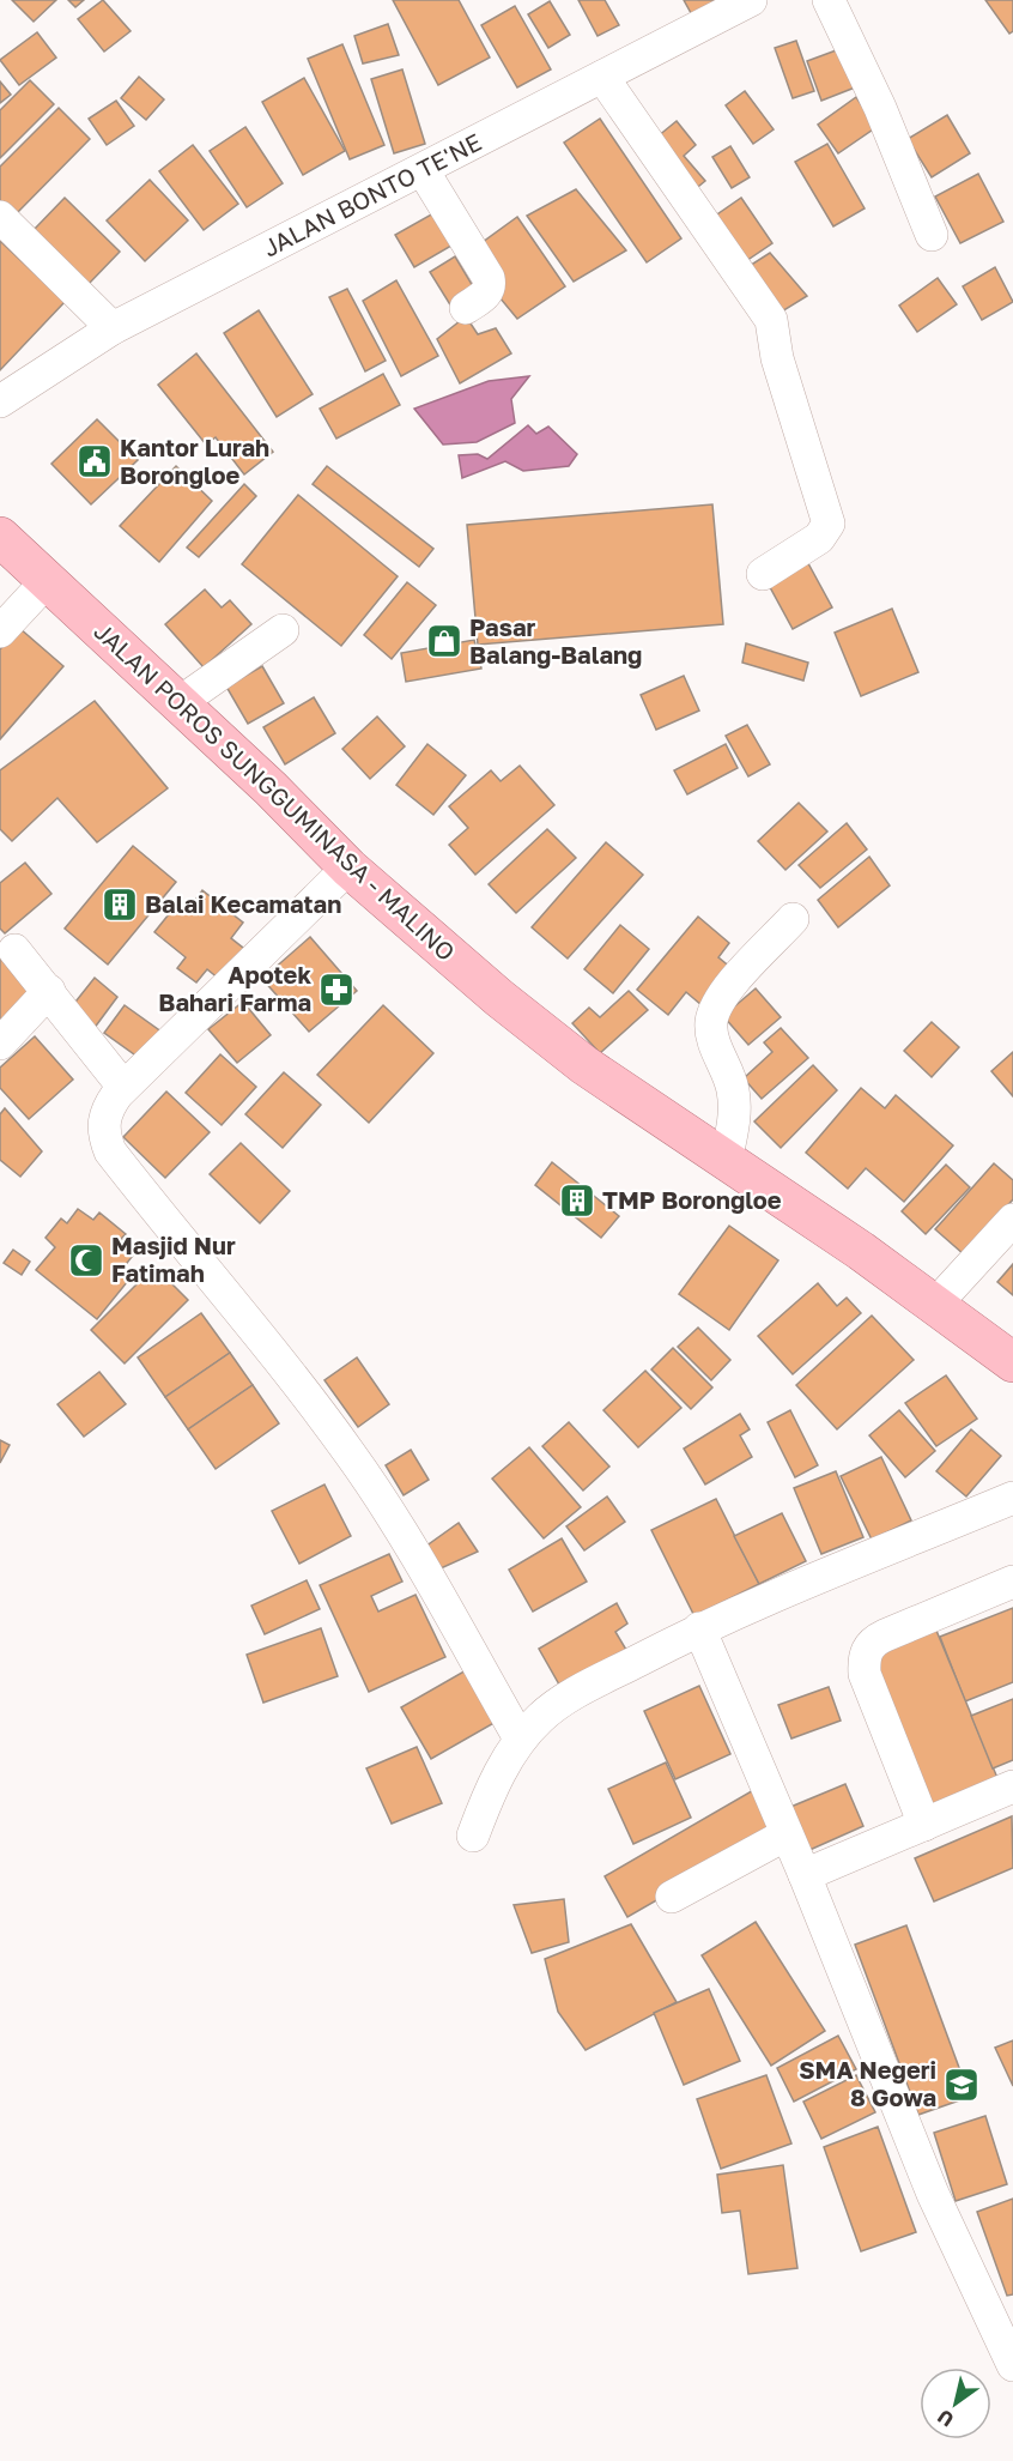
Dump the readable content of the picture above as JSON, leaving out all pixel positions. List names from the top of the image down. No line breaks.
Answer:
{"streets":{"main road":["JALAN POROS SUNGGUMINASA - MALINO"],"street":["JALAN BONTO TE'NE"]},"places":{"public building":["Kantor Lurah Borongloe"],"shop":["Pasar Balang-Balang"],"building":["Balai Kecamatan","TMP Borongloe"],"pharmacy":["Apotek Bahari Farma"],"mosque":["Masjid Nur Fatimah"],"school or university":["SMA Negeri 8 Gowa"]},"north":"bottom left"}
